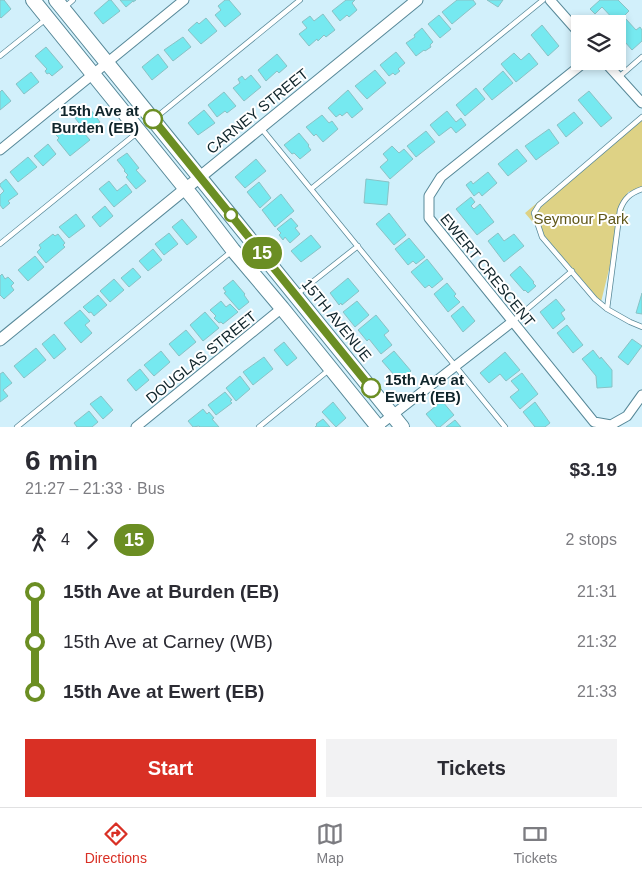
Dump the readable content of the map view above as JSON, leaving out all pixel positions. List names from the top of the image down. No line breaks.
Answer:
{"streets":{"main road":["15TH AVENUE"],"street":["CARNEY STREET","EWERT CRESCENT","DOUGLAS STREET"]},"crossings":[["CARNEY STREET","15TH AVENUE"]],"parks":["Seymour Park"],"places":["15th Ave at Burden (EB)","15th Ave at Ewert (EB)"],"lines":["bus line 15"],"page":{"on_map":"15","heading":["6 min","21:27 – 21:33 · Bus","$3.19"],"legs":["4","15","2 stops"],"list":[{"name":"15th Ave at Burden (EB)","value":"21:31"},{"name":"15th Ave at Carney (WB)","value":"21:32"},{"name":"15th Ave at Ewert (EB)","value":"21:33"}],"buttons":["Start","Tickets"],"tabs":["Directions","Map","Tickets"]}}
